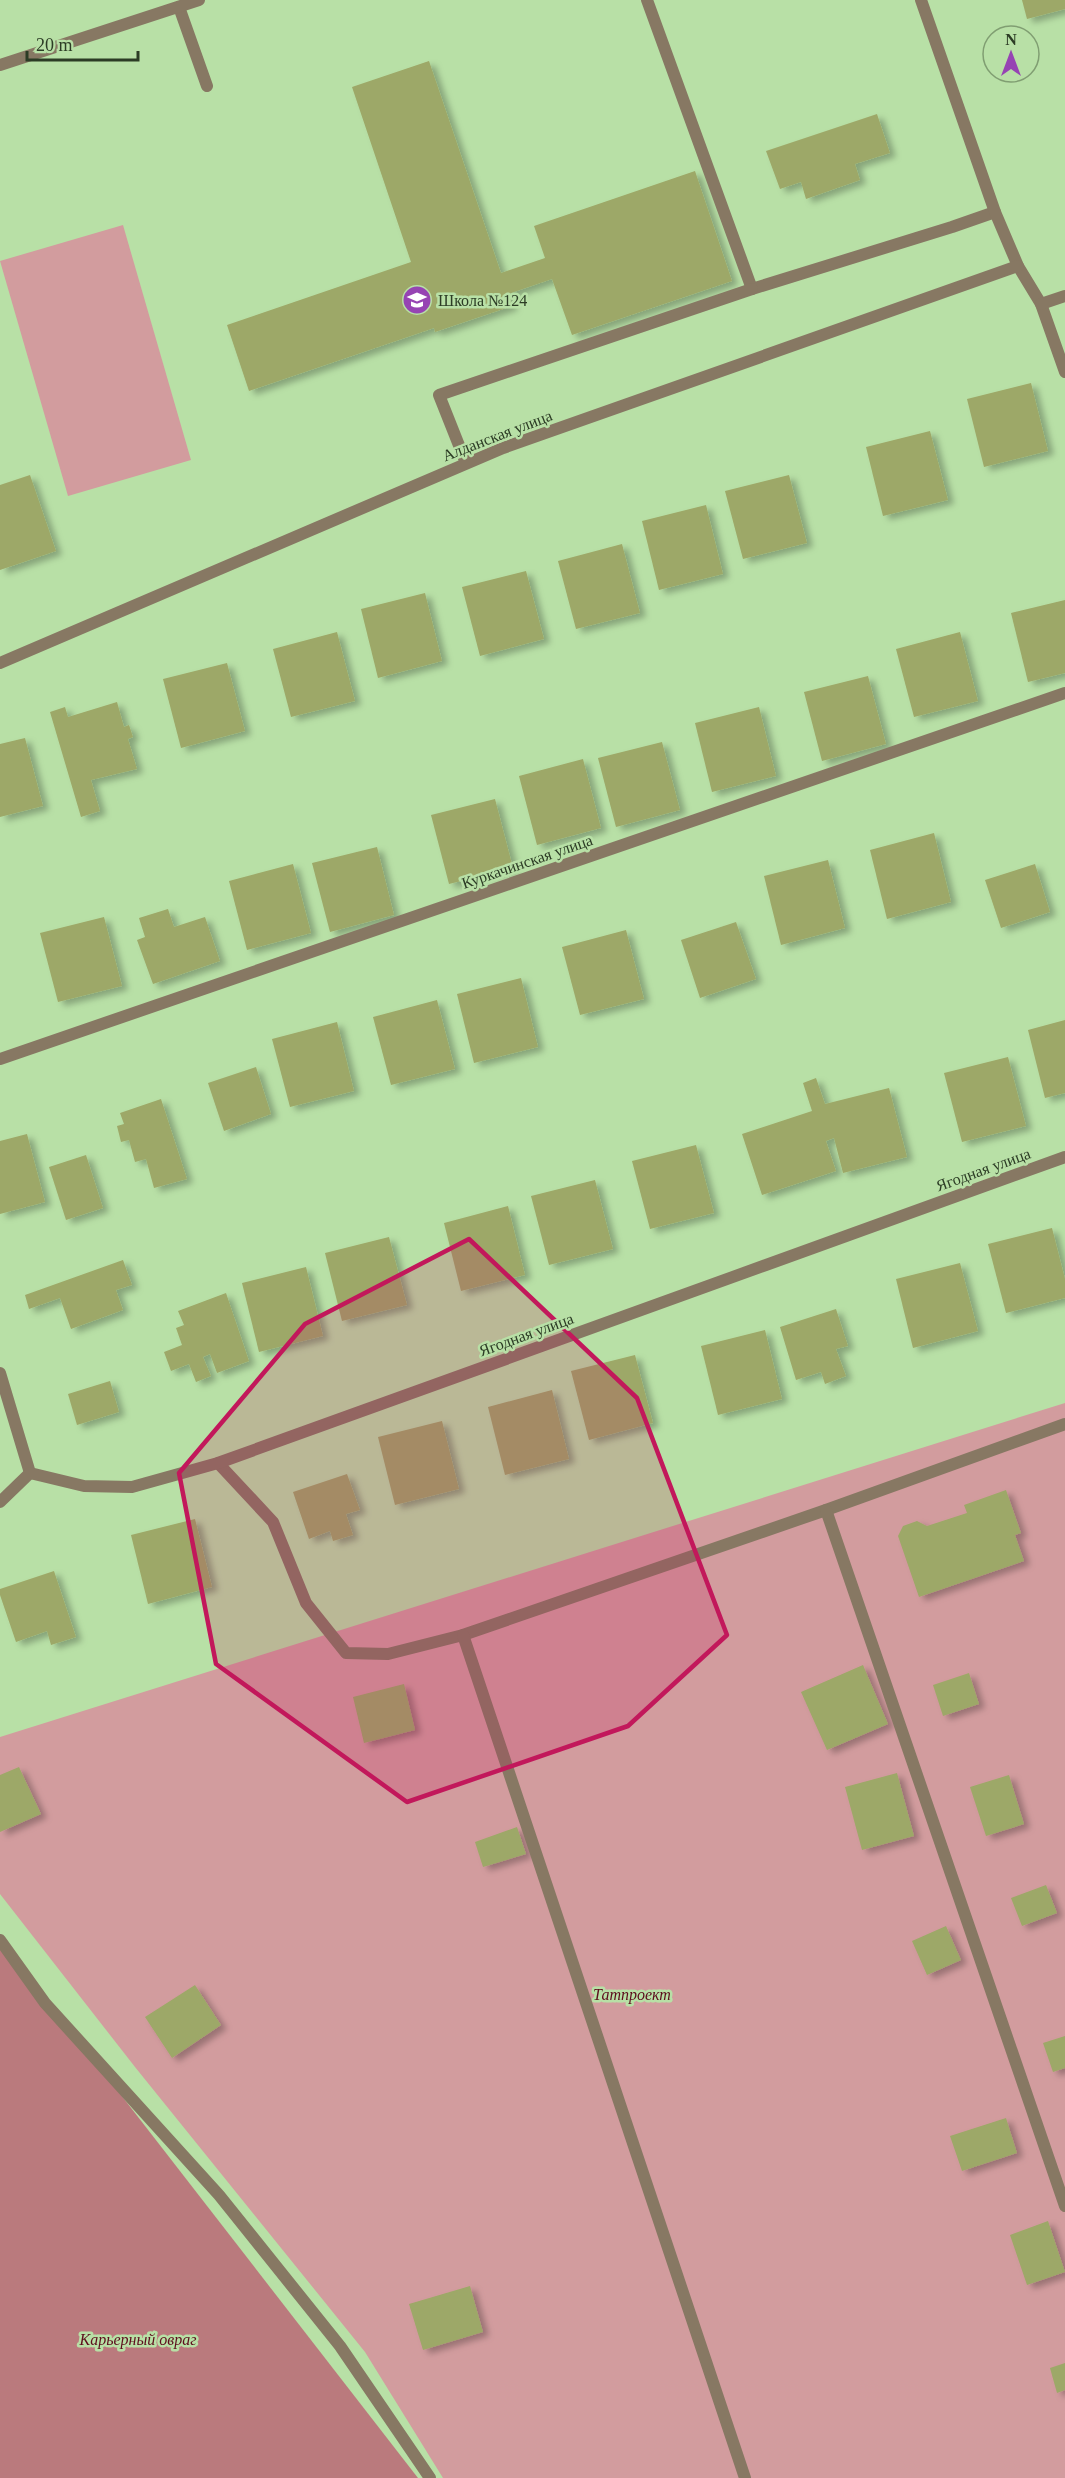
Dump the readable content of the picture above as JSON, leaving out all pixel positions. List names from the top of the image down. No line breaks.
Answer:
{"streets":{"street":["Алданская улица","Куркачинская улица","Ягодная улица"]},"parks":["Татпроект","Карьерный овраг"],"places":{"school or university":["Школа №124"]},"scale_bar":"20 m","north":"top"}
